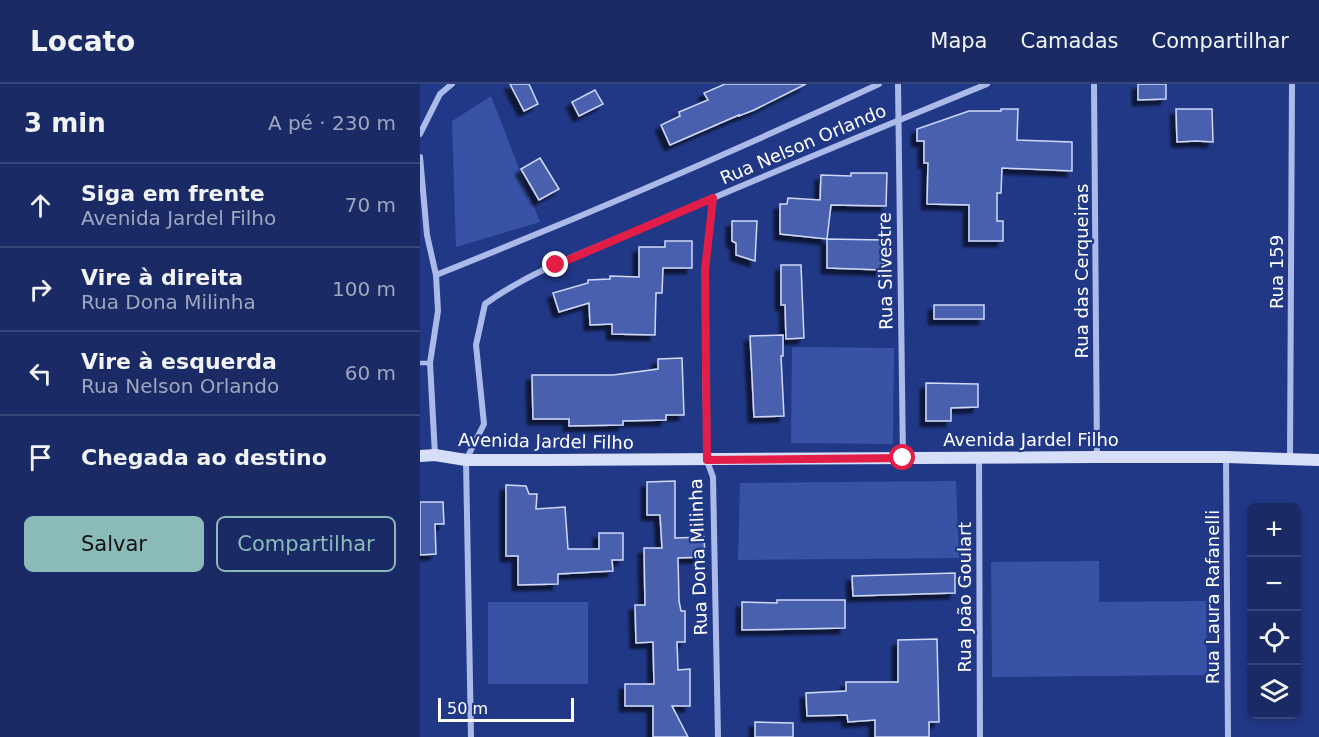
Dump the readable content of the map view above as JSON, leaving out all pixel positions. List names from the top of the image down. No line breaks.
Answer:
{"streets":{"main road":["Avenida Jardel Filho"],"street":["Rua Nelson Orlando","Rua Silvestre","Rua das Cerqueiras","Rua 159","Rua Dona Milinha","Rua João Goulart","Rua Laura Rafanelli"]},"crossings":[["Rua Nelson Orlando","Rua Silvestre"],["Rua Nelson Orlando","Avenida Jardel Filho"],["Rua Nelson Orlando","Rua Dona Milinha"],["Rua Silvestre","Avenida Jardel Filho"],["Rua das Cerqueiras","Avenida Jardel Filho"],["Rua 159","Avenida Jardel Filho"],["Avenida Jardel Filho","Rua Dona Milinha"],["Avenida Jardel Filho","Rua João Goulart"],["Avenida Jardel Filho","Rua Laura Rafanelli"]],"scale_bar":"50 m","page":{"header":"Locato","nav":["Mapa","Camadas","Compartilhar"],"heading":["3 min","A pé · 230 m"],"list":[["Siga em frente","Avenida Jardel Filho","70 m"],["Vire à direita","Rua Dona Milinha","100 m"],["Vire à esquerda","Rua Nelson Orlando","60 m"],"Chegada ao destino"],"buttons":["Salvar","Compartilhar"],"map_buttons":["+","−"],"scale":"50 m"}}
